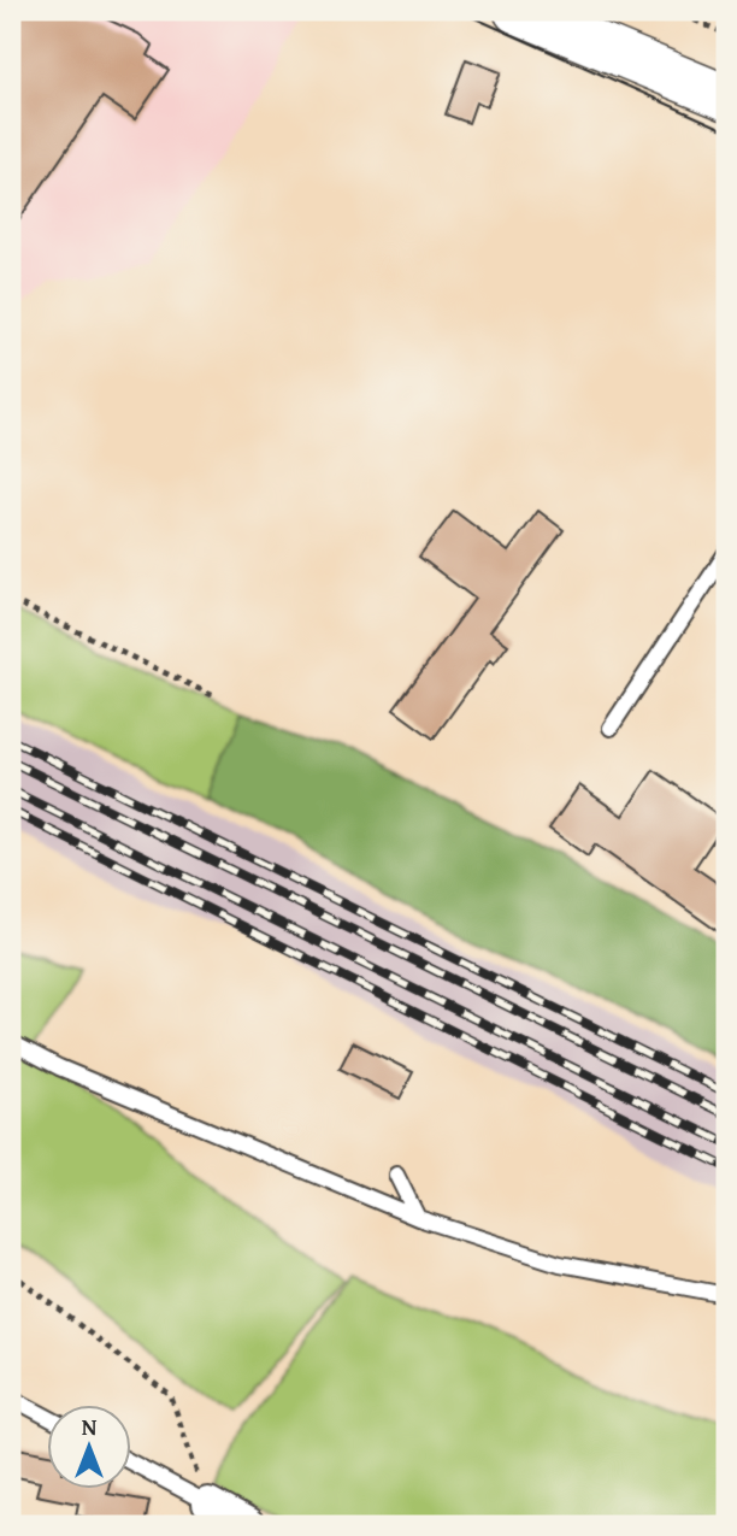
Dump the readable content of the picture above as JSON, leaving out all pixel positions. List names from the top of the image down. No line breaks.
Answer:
{"north":"top"}
